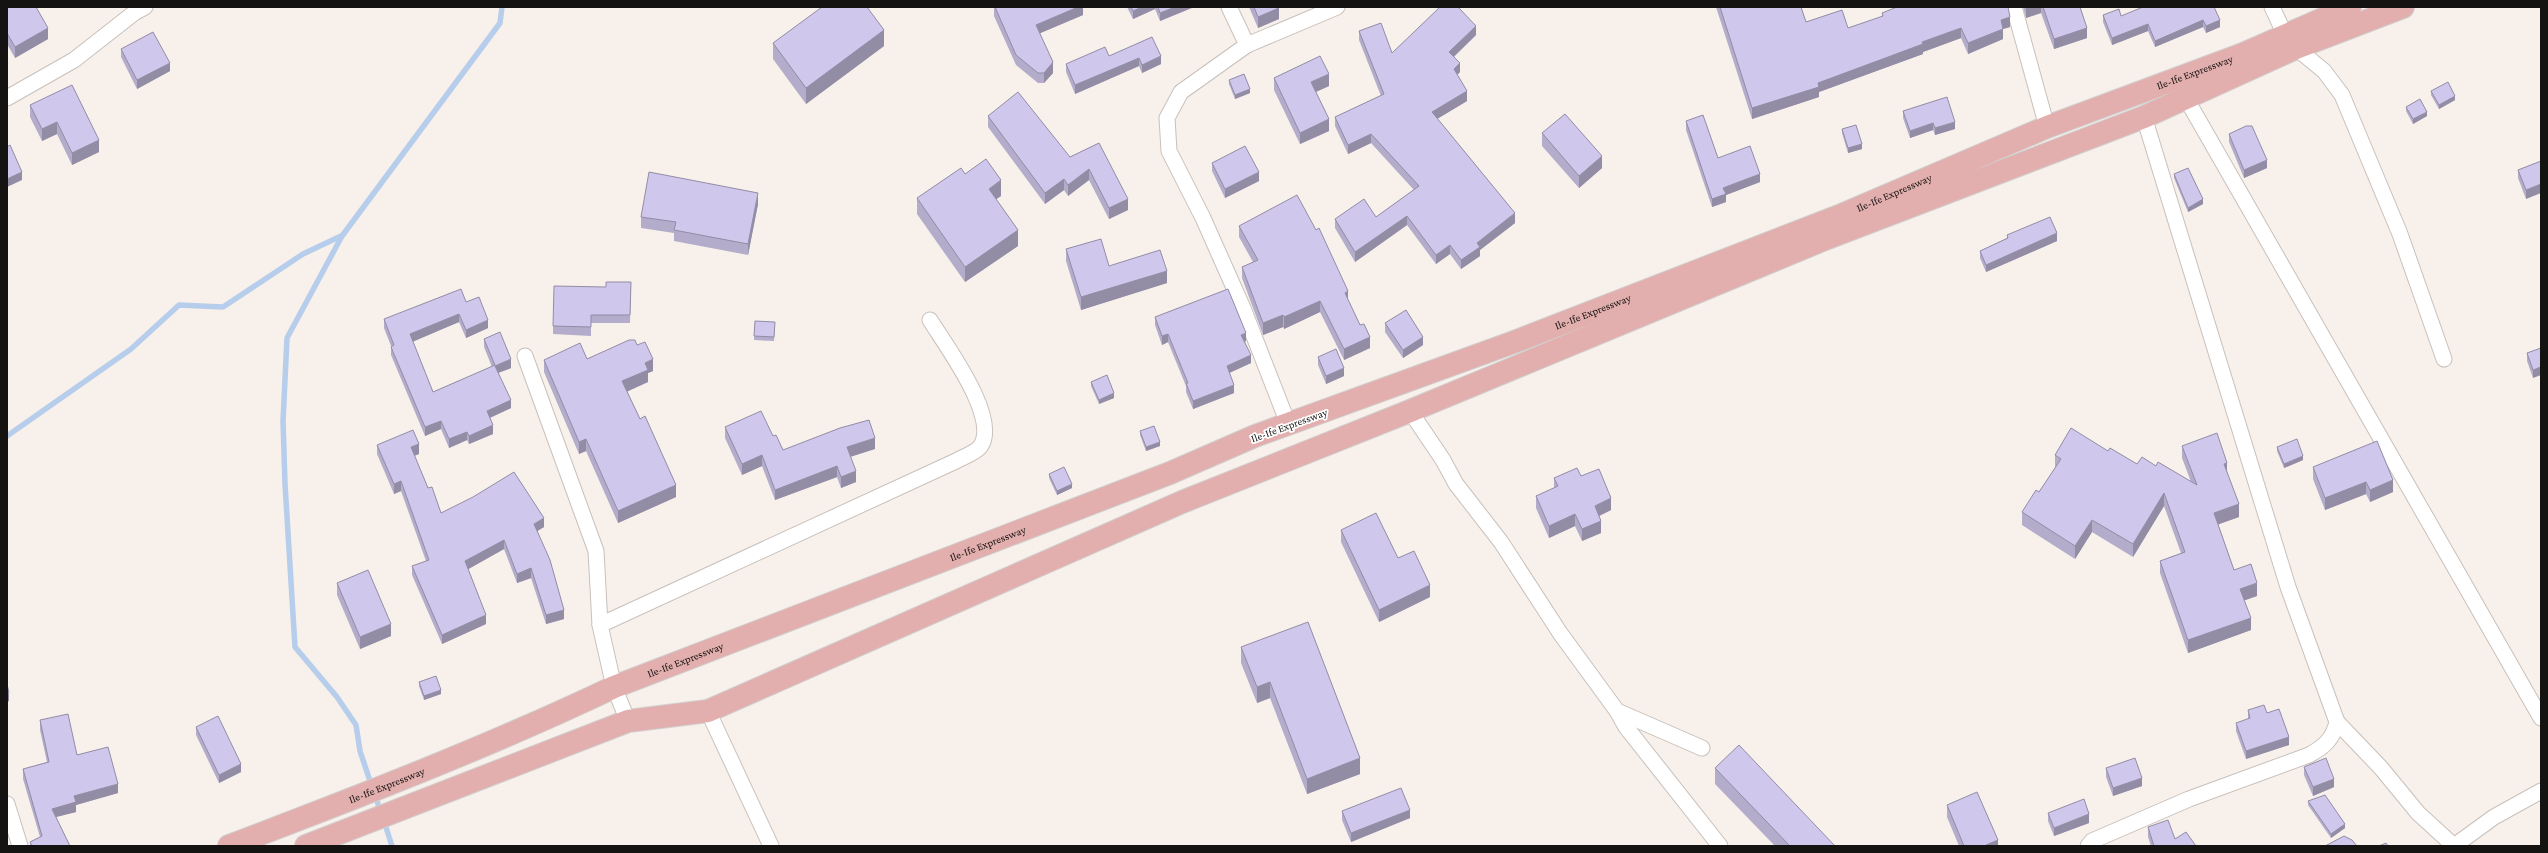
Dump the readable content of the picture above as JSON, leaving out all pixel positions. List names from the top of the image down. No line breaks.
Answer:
{"streets":{"main road":["Ile-Ife Expressway"]}}
